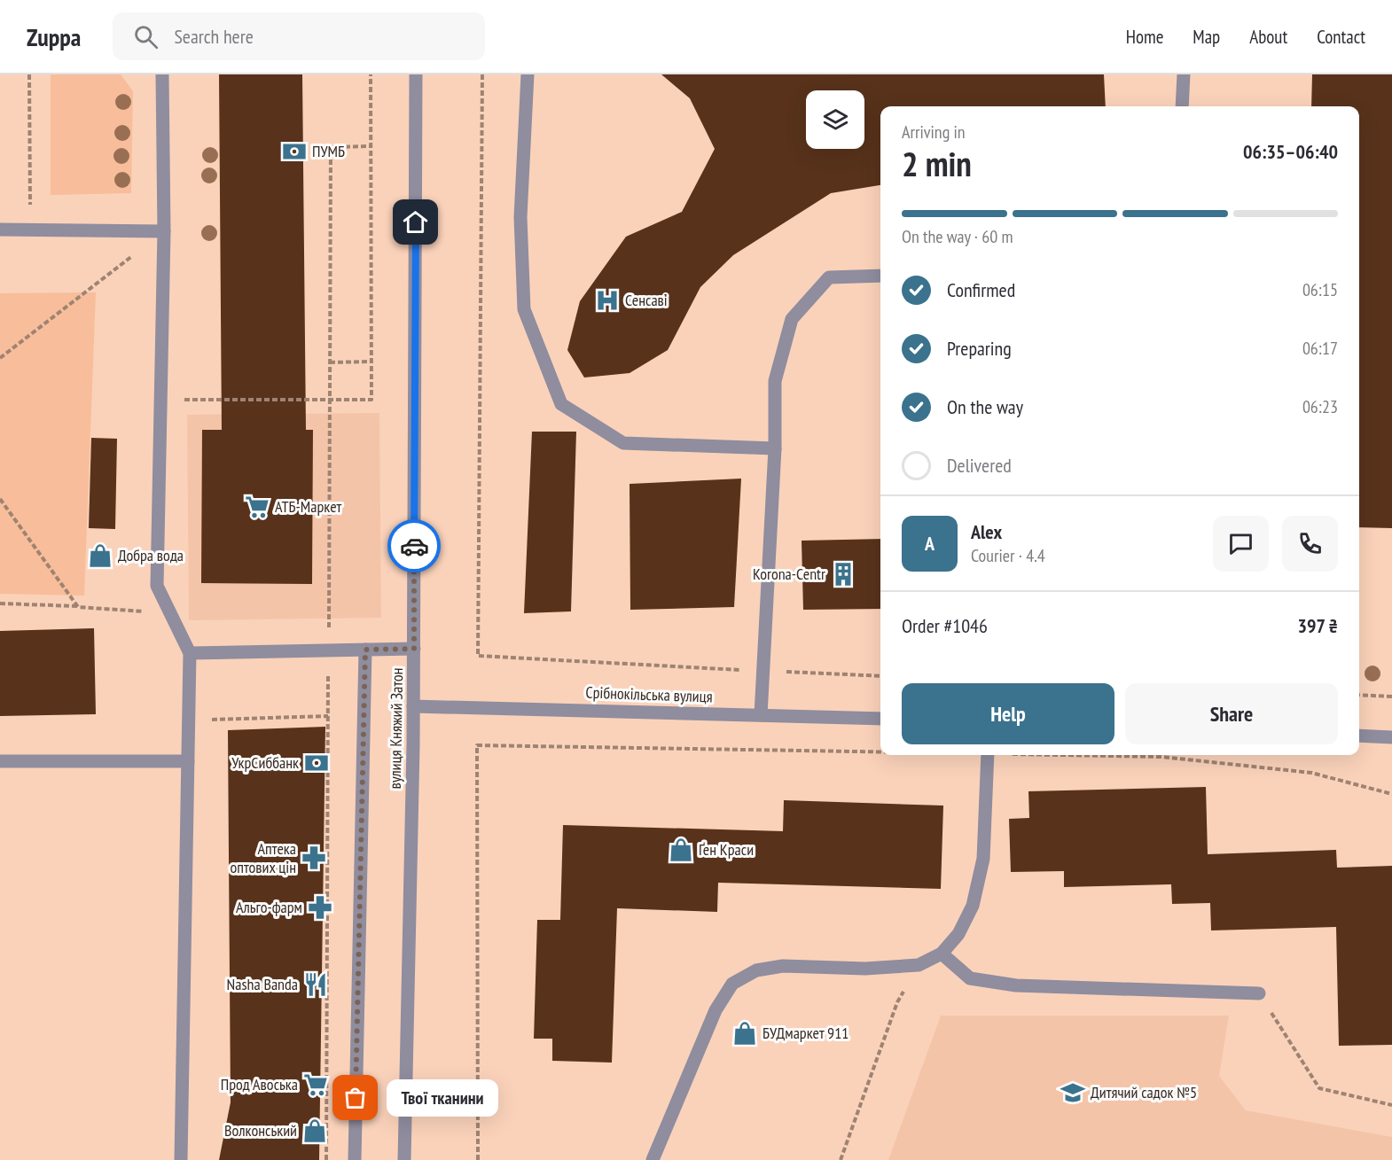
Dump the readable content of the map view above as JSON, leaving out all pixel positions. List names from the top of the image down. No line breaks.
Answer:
{"streets":{"street":["Срібнокільська вулиця","вулиця Княжий Затон"]},"crossings":[["Срібнокільська вулиця","вулиця Княжий Затон"]],"places":{"bank":["ПУМБ","УкрСиббанк"],"hospital":["Сенсаві"],"supermarket":["АТБ-Маркет","Прод Авоська"],"shop":["Добра вода","Ґен Краси","БУДмаркет 911","Волконський"],"building":["Korona-Centr"],"pharmacy":["Аптека оптових цін","Альго-фарм"],"restaurant":["Nasha Banda"],"school or university":["Дитячий садок №5"],"other":["Твої тканини"]},"page":{"header":"Zuppa","search":"Search here","nav":["Home","Map","About","Contact"],"heading":["2 min","Arriving in","06:35–06:40"],"panel":["Alex","Courier · 4.4","Order #1046","397 ₴"],"bar":"On the way · 60 m","list":[["Confirmed","06:15"],["Preparing","06:17"],["On the way","06:23"],"Delivered"],"round":"A","buttons":["Help","Share"],"bubble":"Твої тканини"}}
